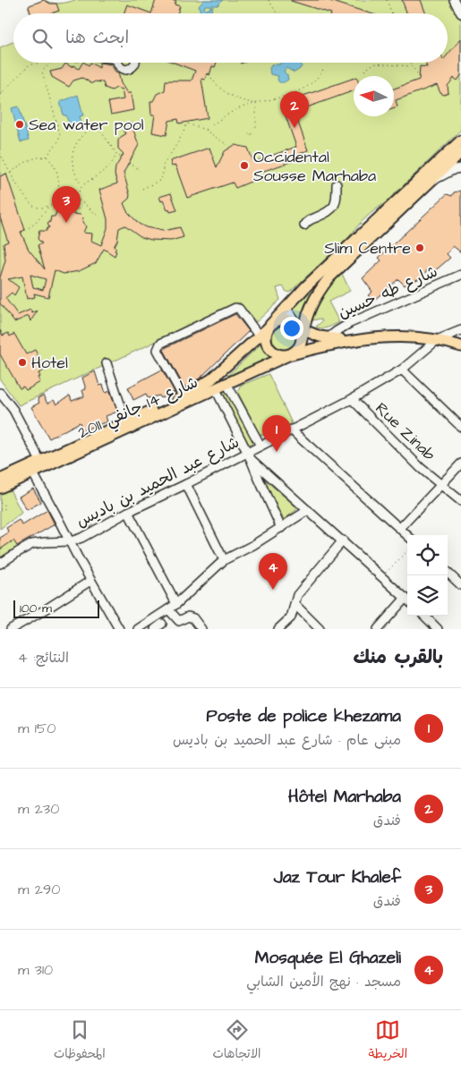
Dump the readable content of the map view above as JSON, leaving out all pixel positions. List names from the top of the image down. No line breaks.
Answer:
{"streets":{"main road":["شارع 14 جانفي 2011"],"street":["شارع طه حسين","Rue Zinab","شارع عبد الحميد بن باديس"]},"crossings":[["شارع طه حسين","شارع 14 جانفي 2011"],["Rue Zinab","شارع عبد الحميد بن باديس"]],"places":["Sea water pool","Occidental Sousse Marhaba","Slim Centre","Hotel"],"scale_bar":"100 m","north":"left","page":{"search":"ابحث هنا","pins":["2","3","1","4"],"scale":"100 m","heading":["بالقرب منك","النتائج: 4"],"list":[{"mark":"1","name":"Poste de police khezama","note":"مبنى عام · شارع عبد الحميد بن باديس","value":"150 m"},{"mark":"2","name":"Hôtel Marhaba","note":"فندق","value":"230 m"},{"mark":"3","name":"Jaz Tour Khalef","note":"فندق","value":"290 m"},{"mark":"4","name":"Mosquée El Ghazeli","note":"مسجد · نهج الأمين الشابي","value":"310 m"}],"nav":["الخريطة","الاتجاهات","المحفوظات"]}}
